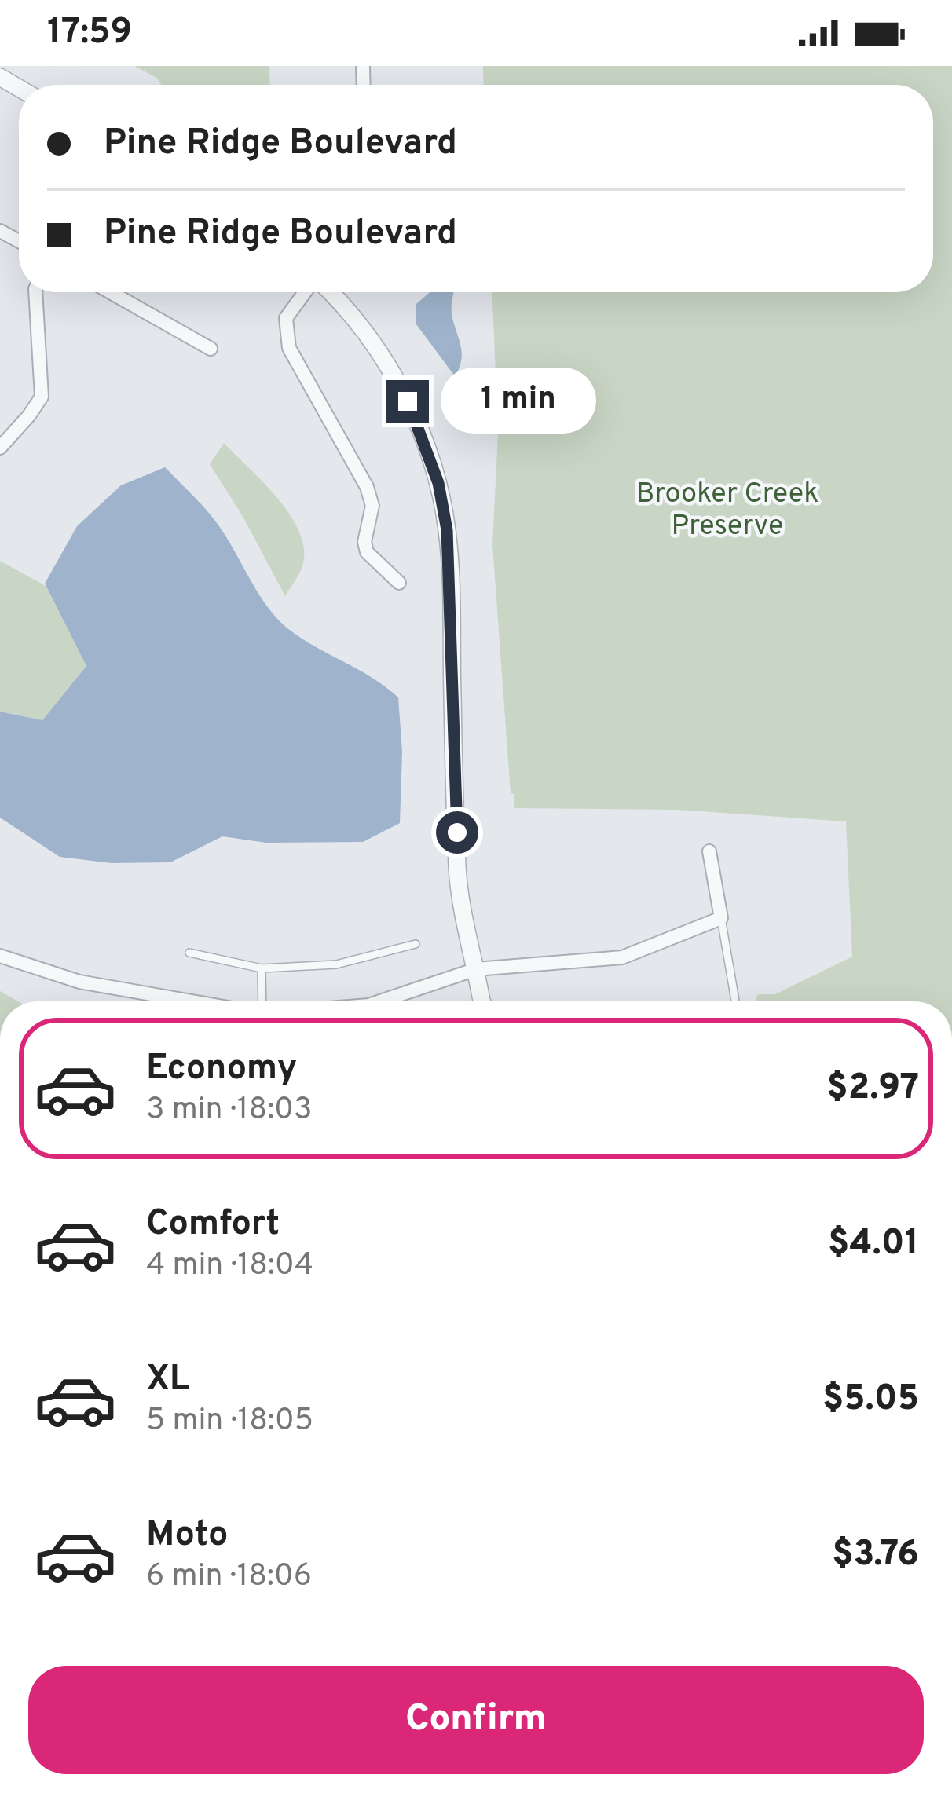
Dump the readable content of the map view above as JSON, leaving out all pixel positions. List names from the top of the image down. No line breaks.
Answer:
{"parks":["Brooker Creek Preserve"],"page":{"status":"17:59","banner":["Pine Ridge Boulevard","Pine Ridge Boulevard"],"bubble":"1 min","list":[{"name":"Economy","note":"3 min · 18:03","value":"$2.97"},{"name":"Comfort","note":"4 min · 18:04","value":"$4.01"},{"name":"XL","note":"5 min · 18:05","value":"$5.05"},{"name":"Moto","note":"6 min · 18:06","value":"$3.76"}],"buttons":"Confirm"}}
